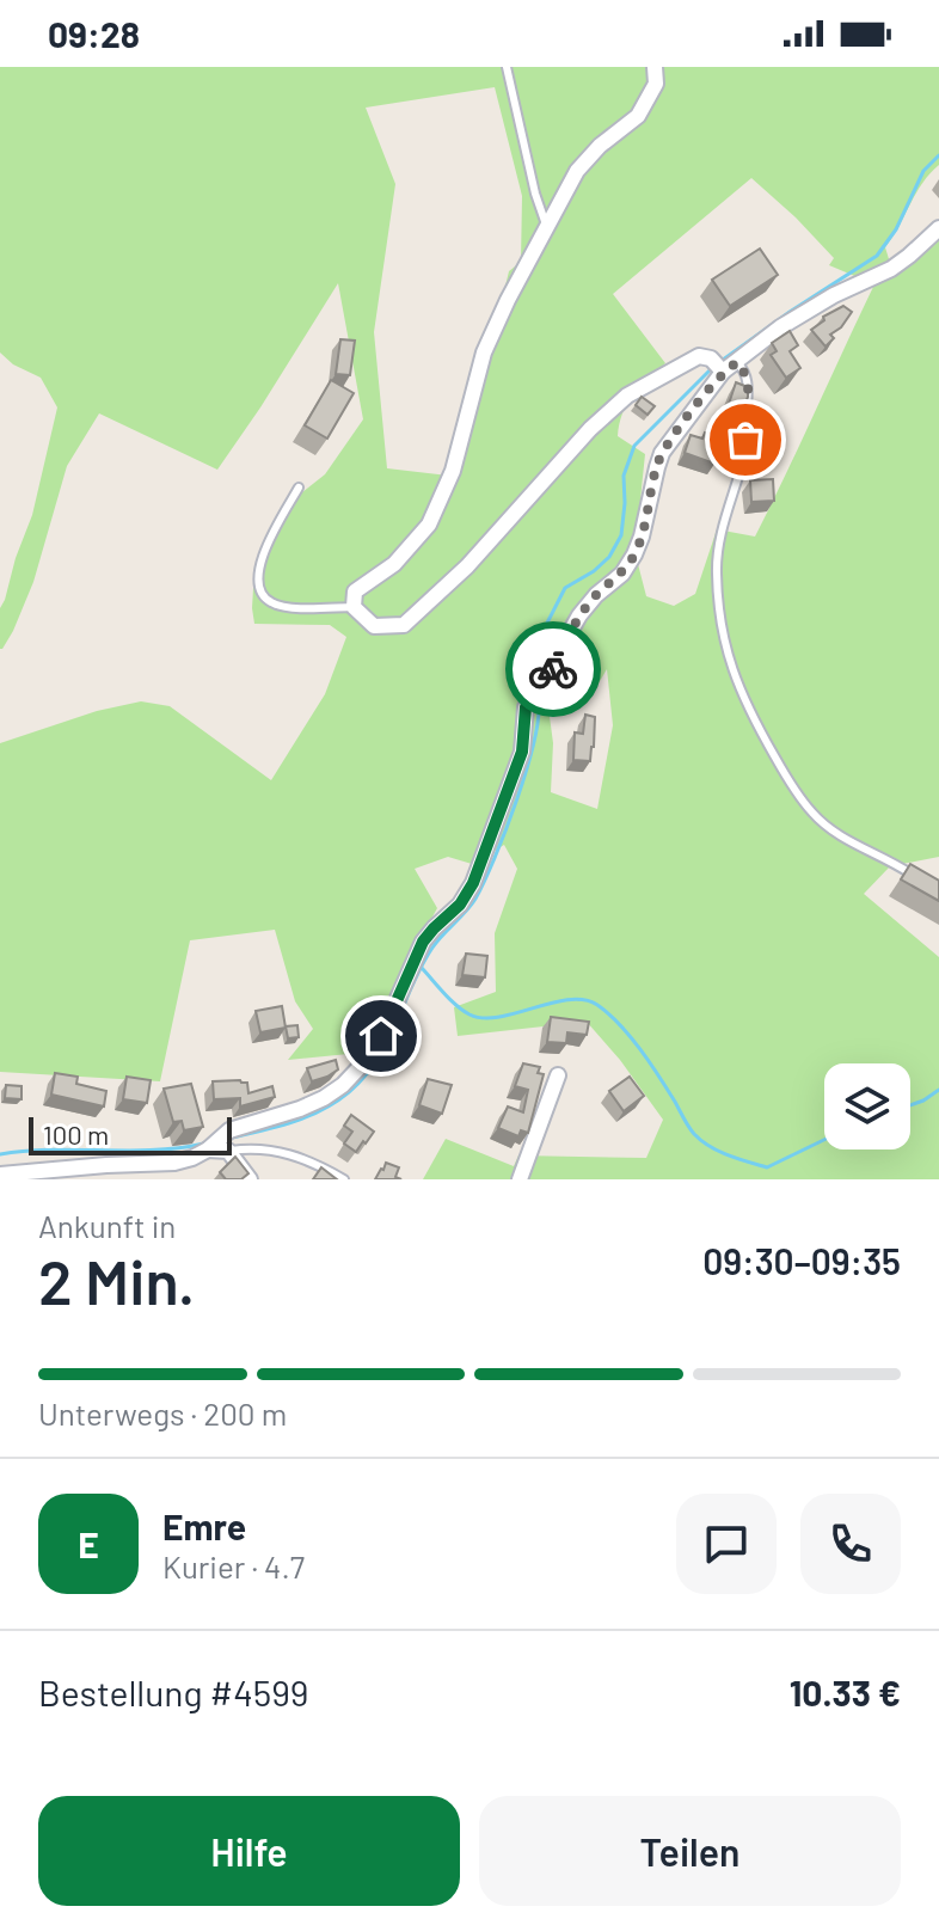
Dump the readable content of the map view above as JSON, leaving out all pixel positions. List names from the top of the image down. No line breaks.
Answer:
{"scale_bar":"100 m","page":{"status":"09:28","scale":"100 m","heading":["2 Min.","Ankunft in","09:30–09:35"],"panel":["Emre","Kurier · 4.7","Bestellung #4599","10.33 €"],"bar":"Unterwegs · 200 m","round":"E","buttons":["Hilfe","Teilen"]}}
